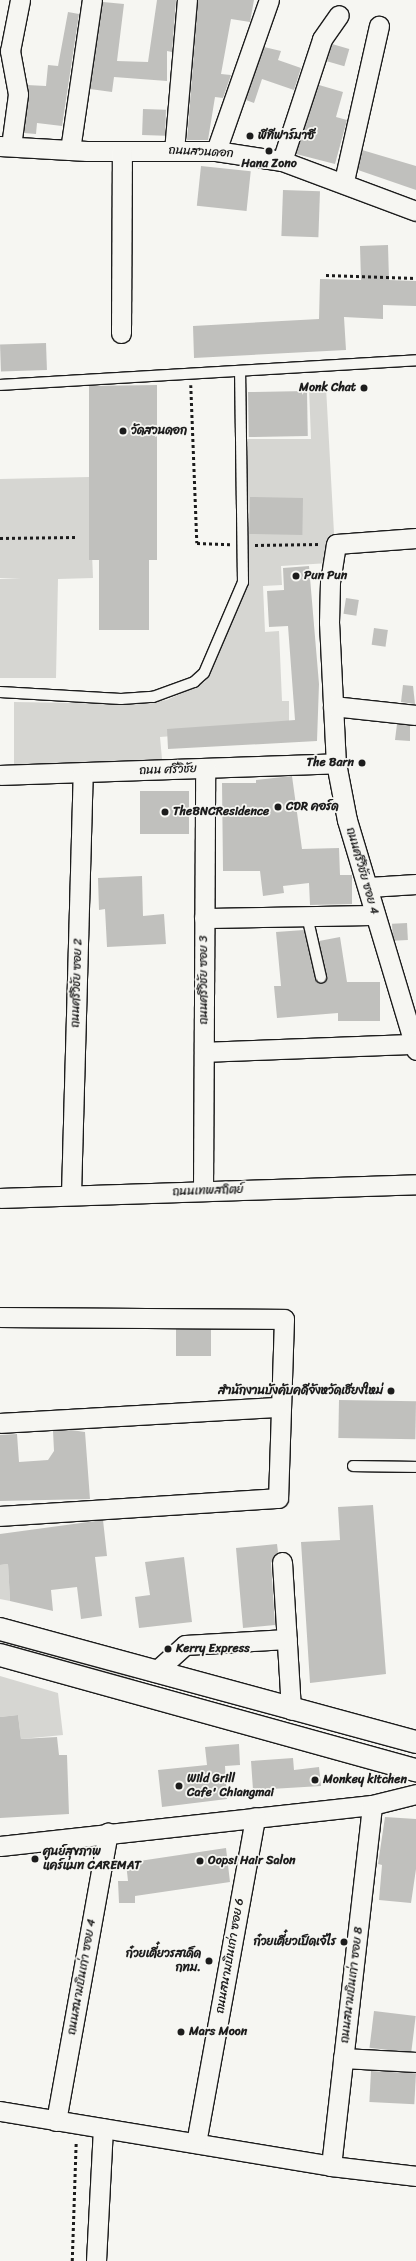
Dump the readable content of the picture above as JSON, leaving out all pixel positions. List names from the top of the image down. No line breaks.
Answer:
{"streets":{"street":["ถนนสวนดอก","ถนน ศรีวิชัย","ถนนศรีวิชัย ซอย 4","ถนนศรีวิชัย ซอย 3","ถนนศรีวิชัย ซอย 2","ถนนเทพสถิตย์","ถนนสนามบินเก่า ซอย 6","ถนนสนามบินเก่า ซอย 4","ถนนสนามบินเก่า ซอย 8"]},"crossings":[["ถนน ศรีวิชัย","ถนนศรีวิชัย ซอย 4"],["ถนน ศรีวิชัย","ถนนศรีวิชัย ซอย 3"],["ถนน ศรีวิชัย","ถนนศรีวิชัย ซอย 2"],["ถนนศรีวิชัย ซอย 3","ถนนเทพสถิตย์"],["ถนนศรีวิชัย ซอย 2","ถนนเทพสถิตย์"]],"places":["พีทีฟาร์มาซี","Hana Zono","Monk Chat","วัดสวนดอก","Pun Pun","The Barn","CDR คอร์ด","TheBNCResidence","สำนักงานบังคับคดีจังหวัดเชียงใหม่","Kerry Express","Monkey kitchen","Wild Grill Cafe' Chiangmai","ศูนย์สุขภาพ แคร์แมท CAREMAT","Oops! Hair Salon","ก๋วยเตี๋ยวเป็ดเจ้ไร","ก๋วยเตี๋ยวรสเด็ด กทม.","Mars Moon"]}
